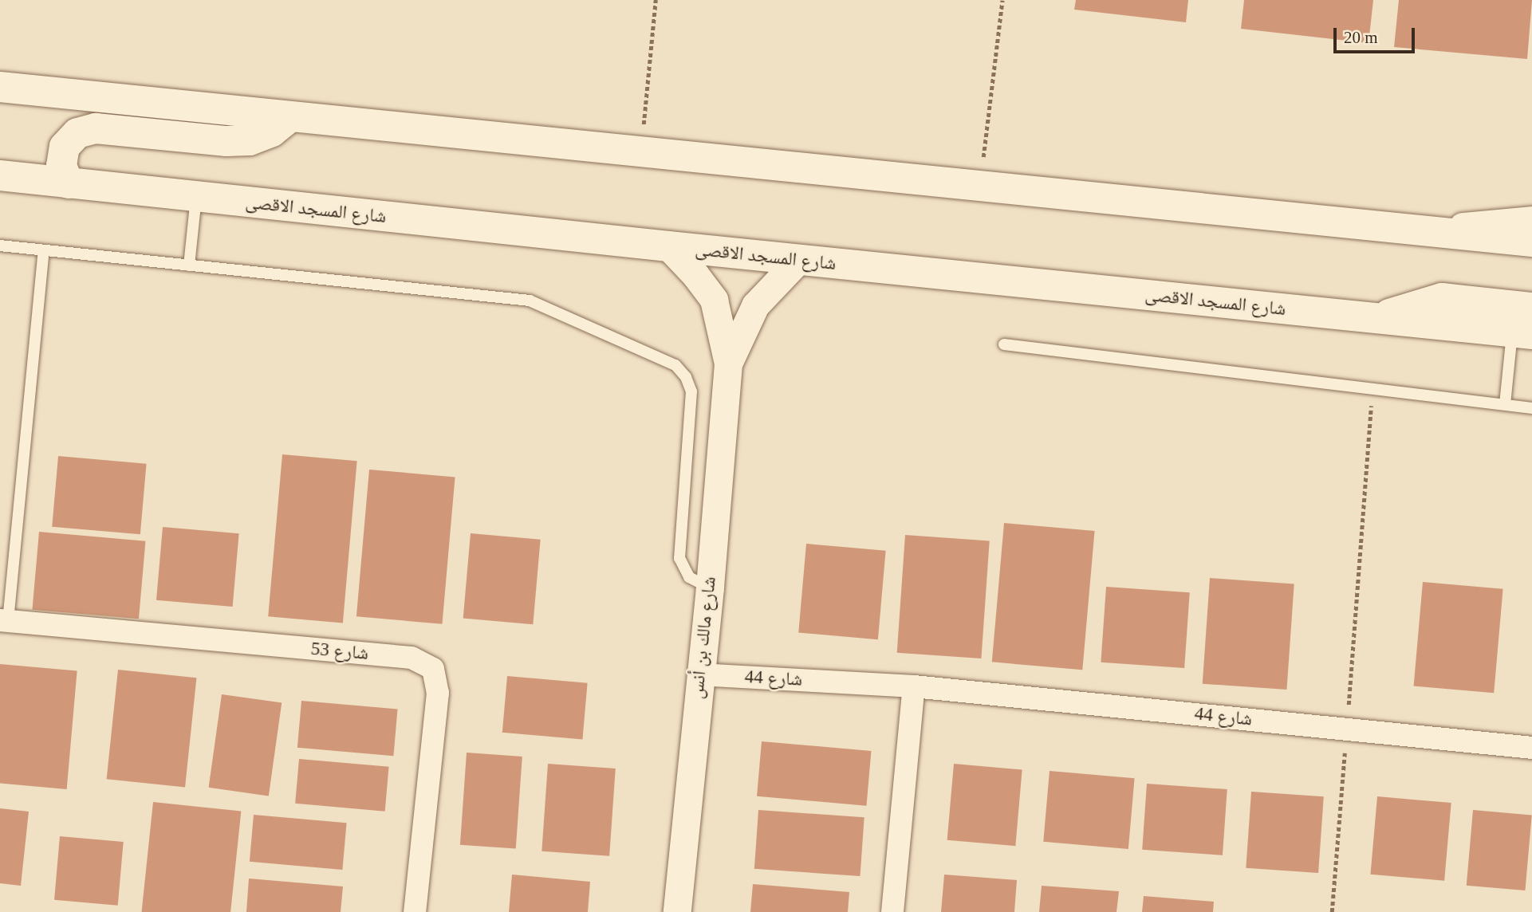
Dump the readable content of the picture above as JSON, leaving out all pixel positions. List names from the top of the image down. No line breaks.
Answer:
{"streets":{"main road":["شارع المسجد الاقصى"],"street":["شارع مالك بن أنس","شارع 53","شارع 44"]},"crossings":[["شارع المسجد الاقصى","شارع مالك بن أنس"],["شارع مالك بن أنس","شارع 44"]],"scale_bar":"20 m"}
